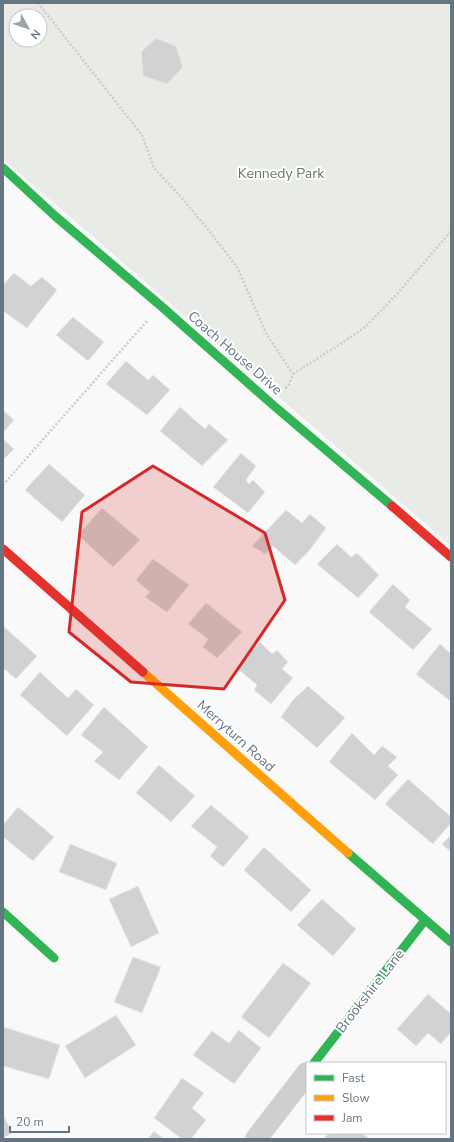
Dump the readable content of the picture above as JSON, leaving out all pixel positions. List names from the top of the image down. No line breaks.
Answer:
{"streets":{"street":["Coach House Drive","Merryturn Road","Brookshire Lane"]},"crossings":[["Merryturn Road","Brookshire Lane"]],"parks":["Kennedy Park"],"legend":["Fast","Slow","Jam"],"scale_bar":"20 m","north":"bottom right"}
